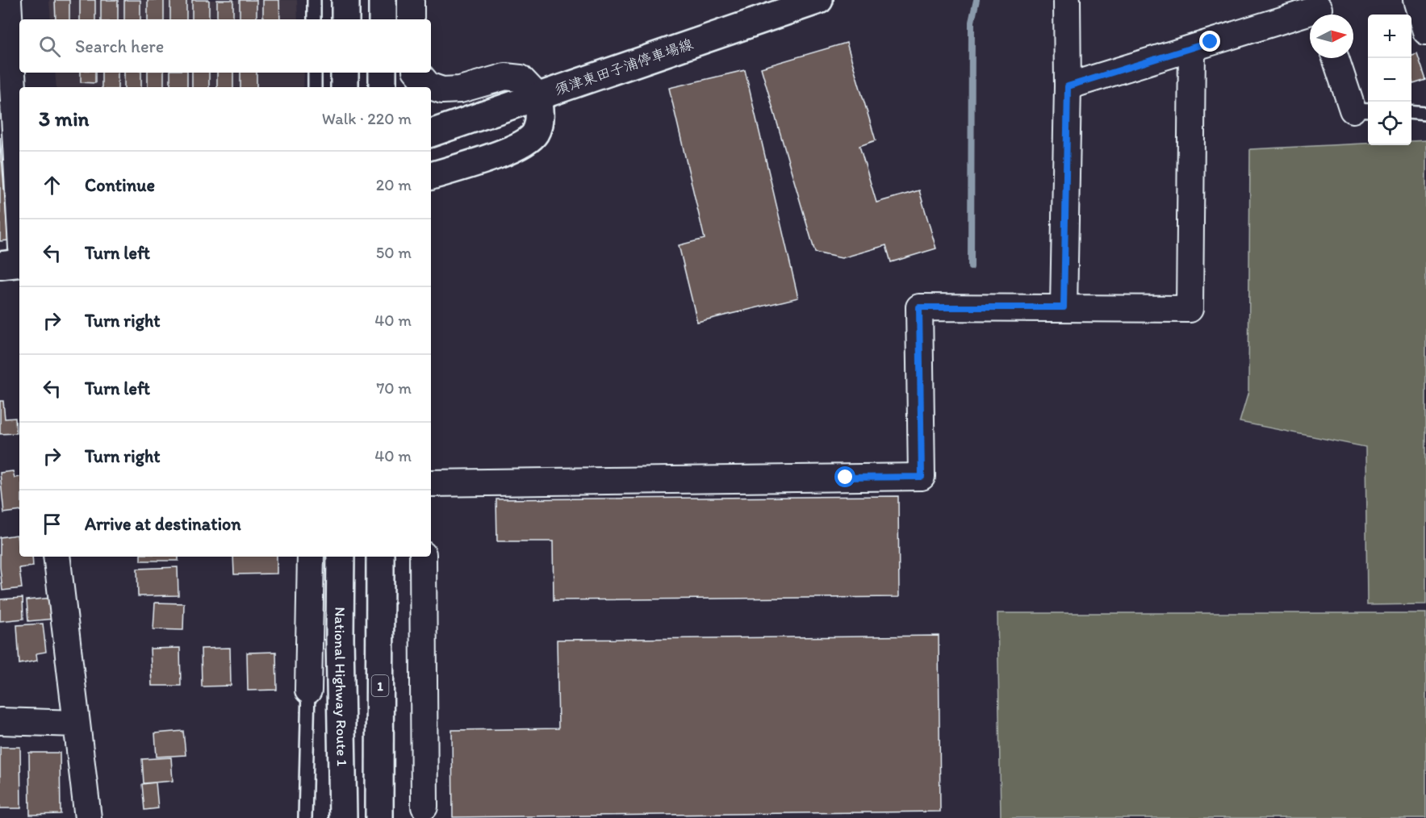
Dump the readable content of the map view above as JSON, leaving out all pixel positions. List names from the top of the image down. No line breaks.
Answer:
{"streets":{"main road":["須津東田子浦停車場線","1","National Highway Route 1"]},"north":"right","page":{"map_buttons":["+","−"],"search":"Search here","heading":["3 min","Walk · 220 m"],"list":[["Continue","20 m"],["Turn left","50 m"],["Turn right","40 m"],["Turn left","70 m"],["Turn right","40 m"],"Arrive at destination"]}}
